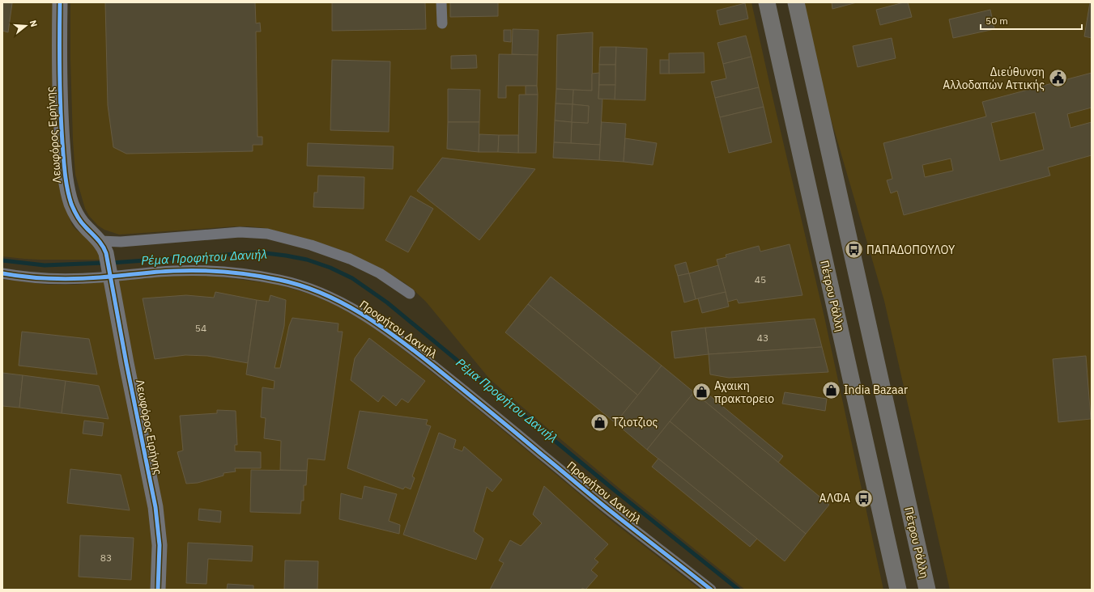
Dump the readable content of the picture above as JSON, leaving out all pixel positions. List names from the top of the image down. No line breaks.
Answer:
{"streets":{"main road":["Πέτρου Ράλλη"],"street":["Λεωφόρος Ειρήνης","Προφήτου Δανιήλ"]},"crossings":[["Λεωφόρος Ειρήνης","Προφήτου Δανιήλ"]],"water":["Ρέμα Προφήτου Δανιήλ"],"places":{"public building":["Διεύθυνση Αλλοδαπών Αττικής"],"bus stop":["ΠΑΠΑΔΟΠΟΥΛΟΥ","ΑΛΦΑ"],"shop":["India Bazaar","Αχαικη πρακτορειο","Τζιοτζιος"]},"house_numbers":["45","54","43","83"],"scale_bar":"50 m","north":"right"}
